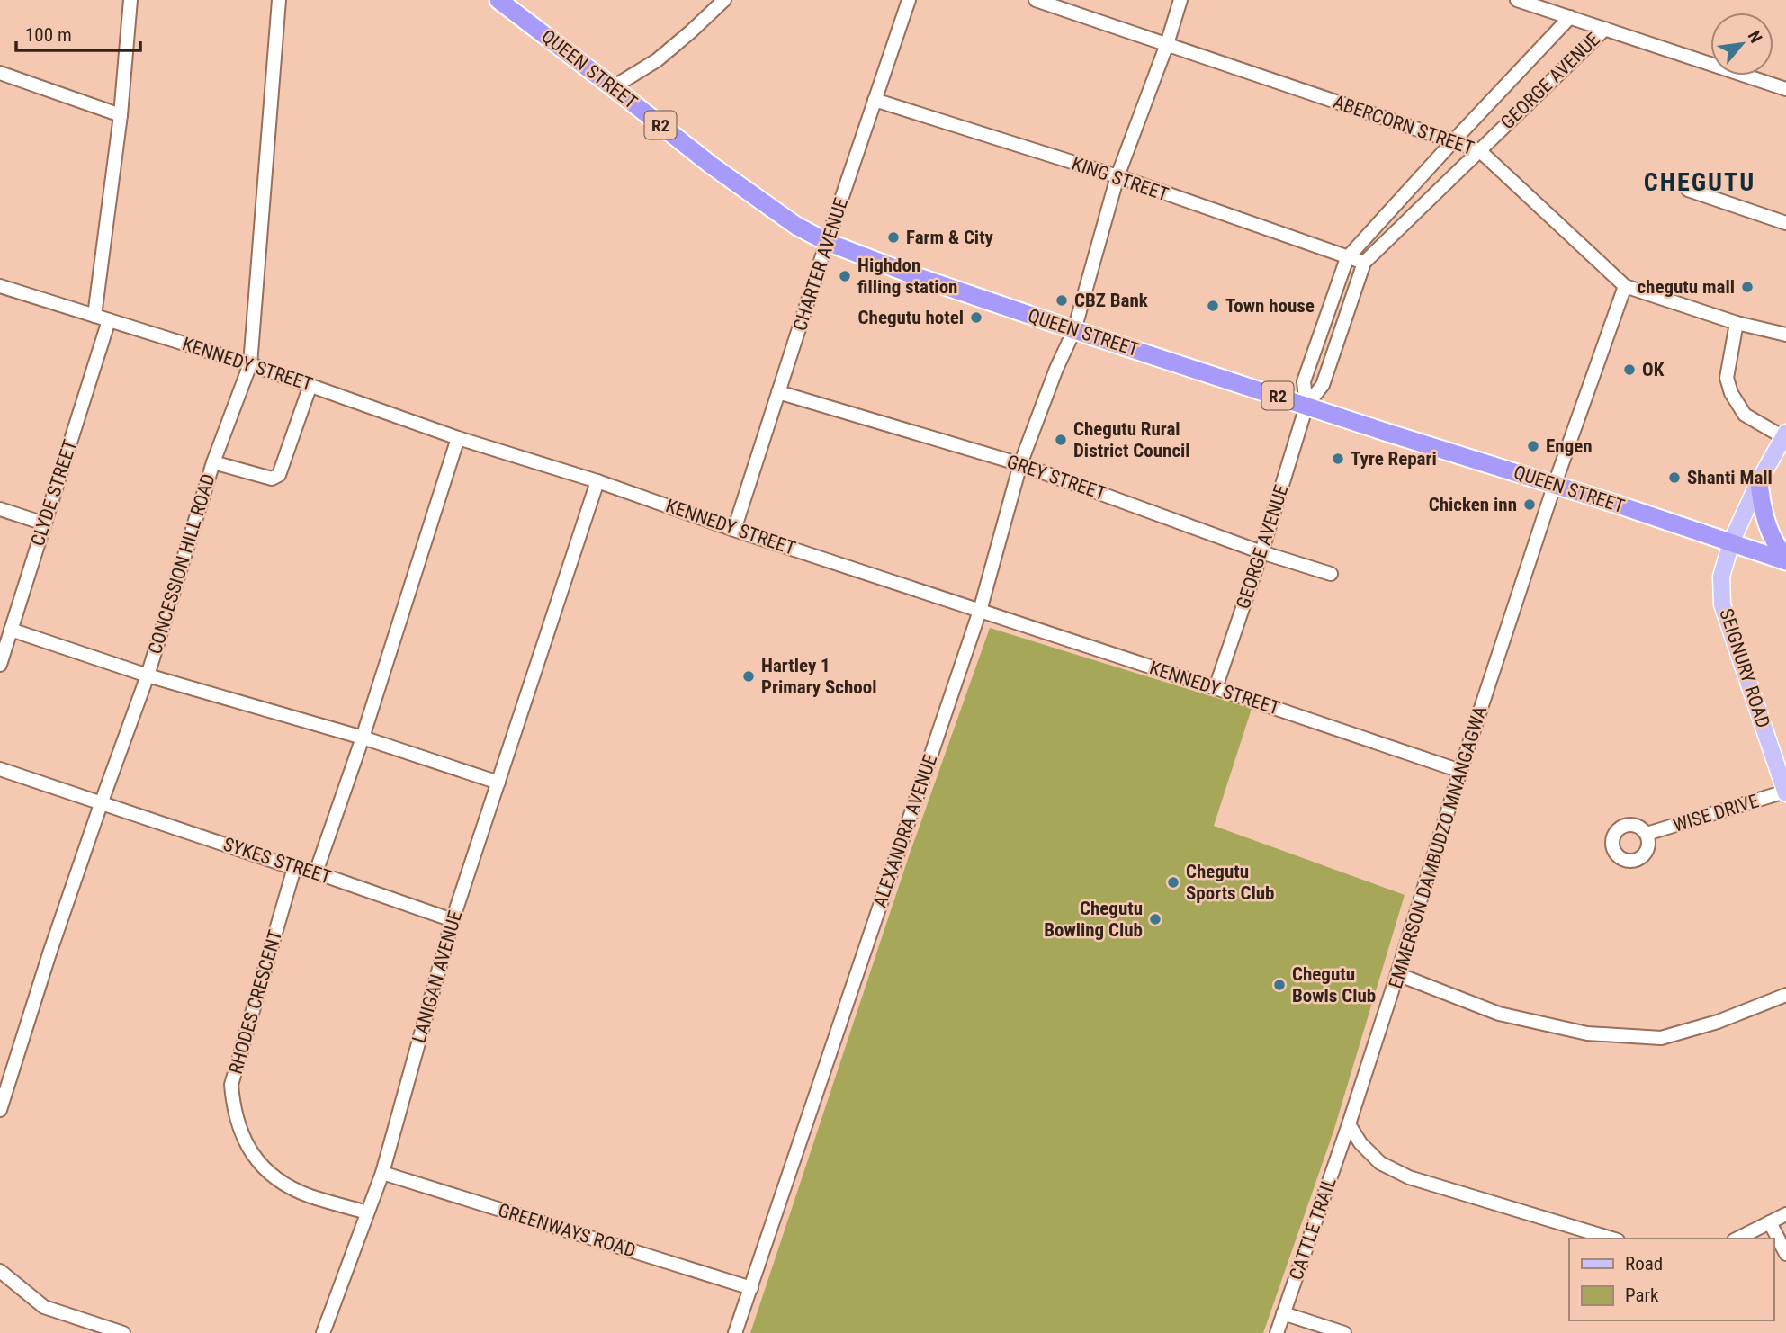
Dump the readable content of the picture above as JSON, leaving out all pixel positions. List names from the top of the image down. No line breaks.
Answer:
{"streets":{"highway":["QUEEN STREET","R2"],"main road":["SEIGNURY ROAD"],"street":["GEORGE AVENUE","ABERCORN STREET","KING STREET","CHARTER AVENUE","KENNEDY STREET","GREY STREET","CLYDE STREET","CONCESSION HILL ROAD","WISE DRIVE","ALEXANDRA AVENUE","EMMERSON DAMBUDZO MNANGAGWA","SYKES STREET","LANIGAN AVENUE","RHODES CRESCENT","CATTLE TRAIL","GREENWAYS ROAD"]},"crossings":[["QUEEN STREET","GEORGE AVENUE"],["QUEEN STREET","R2"],["QUEEN STREET","CHARTER AVENUE"],["QUEEN STREET","SEIGNURY ROAD"],["QUEEN STREET","ALEXANDRA AVENUE"],["QUEEN STREET","EMMERSON DAMBUDZO MNANGAGWA"],["GEORGE AVENUE","ABERCORN STREET"],["GEORGE AVENUE","KING STREET"],["GEORGE AVENUE","KENNEDY STREET"],["GEORGE AVENUE","GREY STREET"],["R2","SEIGNURY ROAD"],["ABERCORN STREET","ALEXANDRA AVENUE"],["ABERCORN STREET","EMMERSON DAMBUDZO MNANGAGWA"],["KING STREET","CHARTER AVENUE"],["KING STREET","ALEXANDRA AVENUE"],["CHARTER AVENUE","KENNEDY STREET"],["CHARTER AVENUE","GREY STREET"],["KENNEDY STREET","CLYDE STREET"],["KENNEDY STREET","CONCESSION HILL ROAD"],["KENNEDY STREET","ALEXANDRA AVENUE"],["KENNEDY STREET","EMMERSON DAMBUDZO MNANGAGWA"],["KENNEDY STREET","LANIGAN AVENUE"],["GREY STREET","ALEXANDRA AVENUE"],["CONCESSION HILL ROAD","SYKES STREET"],["SEIGNURY ROAD","WISE DRIVE"],["ALEXANDRA AVENUE","GREENWAYS ROAD"],["EMMERSON DAMBUDZO MNANGAGWA","CATTLE TRAIL"],["SYKES STREET","LANIGAN AVENUE"],["SYKES STREET","RHODES CRESCENT"],["LANIGAN AVENUE","RHODES CRESCENT"],["LANIGAN AVENUE","GREENWAYS ROAD"]],"districts":["CHEGUTU"],"places":["Farm & City","Highdon filling station","chegutu mall","CBZ Bank","Town house","Chegutu hotel","OK","Chegutu Rural District Council","Engen","Tyre Repari","Shanti Mall","Chicken inn","Hartley 1 Primary School","Chegutu Sports Club","Chegutu Bowling Club","Chegutu Bowls Club"],"legend":["Road","Park"],"scale_bar":"100 m","north":"top right"}
